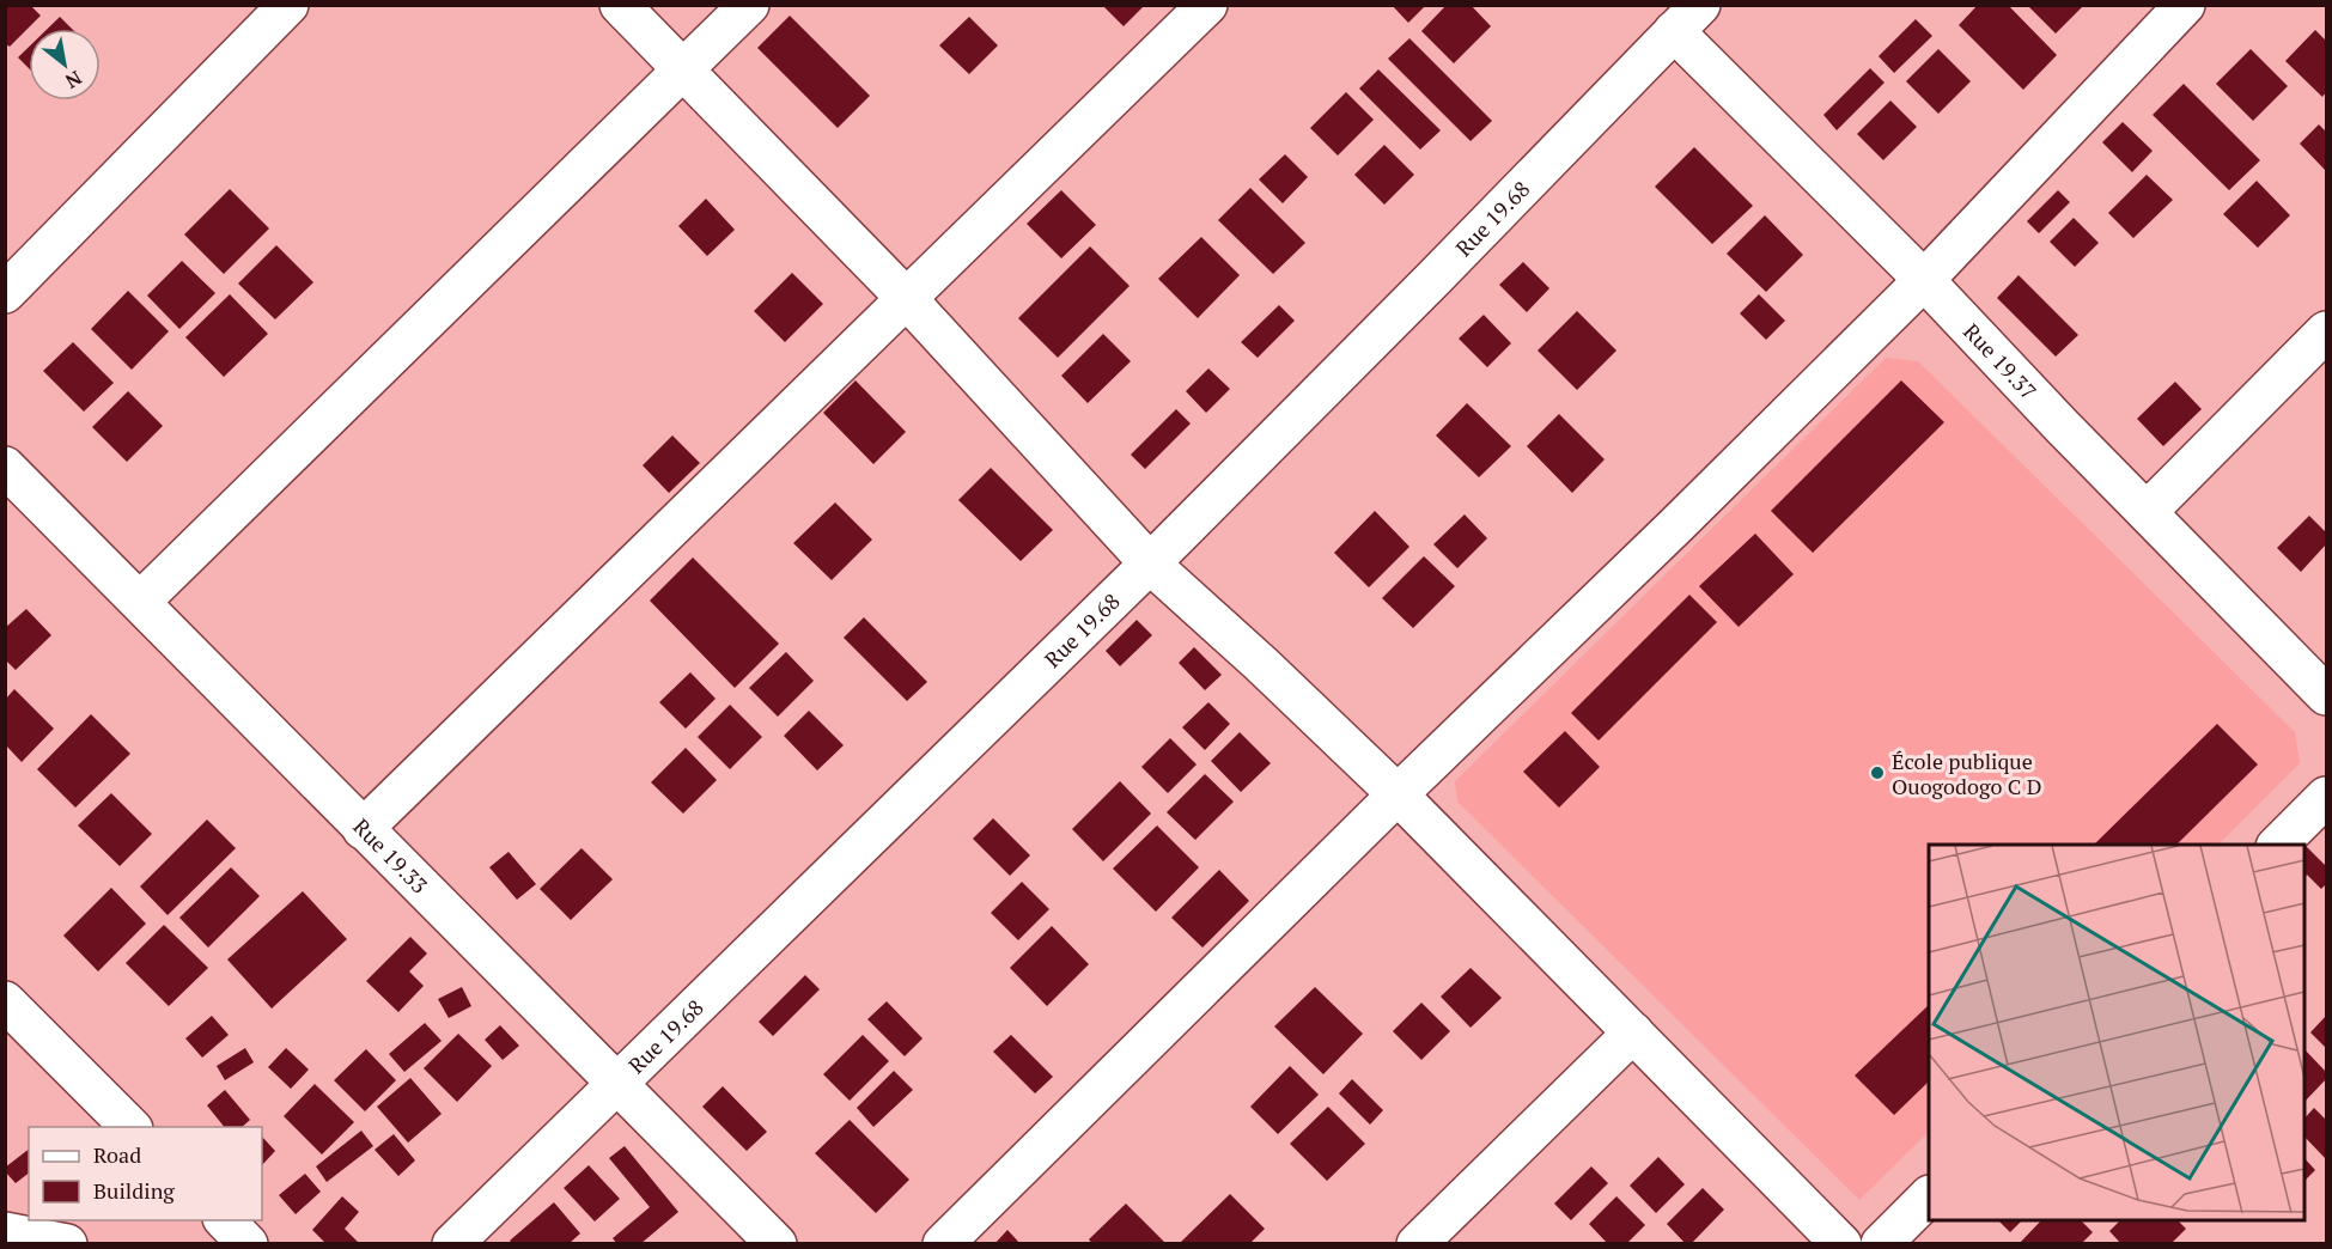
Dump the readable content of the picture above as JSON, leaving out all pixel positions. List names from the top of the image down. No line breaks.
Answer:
{"streets":{"street":["Rue 19.68","Rue 19.37","Rue 19.33"]},"crossings":[["Rue 19.68","Rue 19.37"],["Rue 19.68","Rue 19.33"]],"places":["École publique Ouogodogo C D"],"legend":["Road","Building"],"north":"bottom right"}
